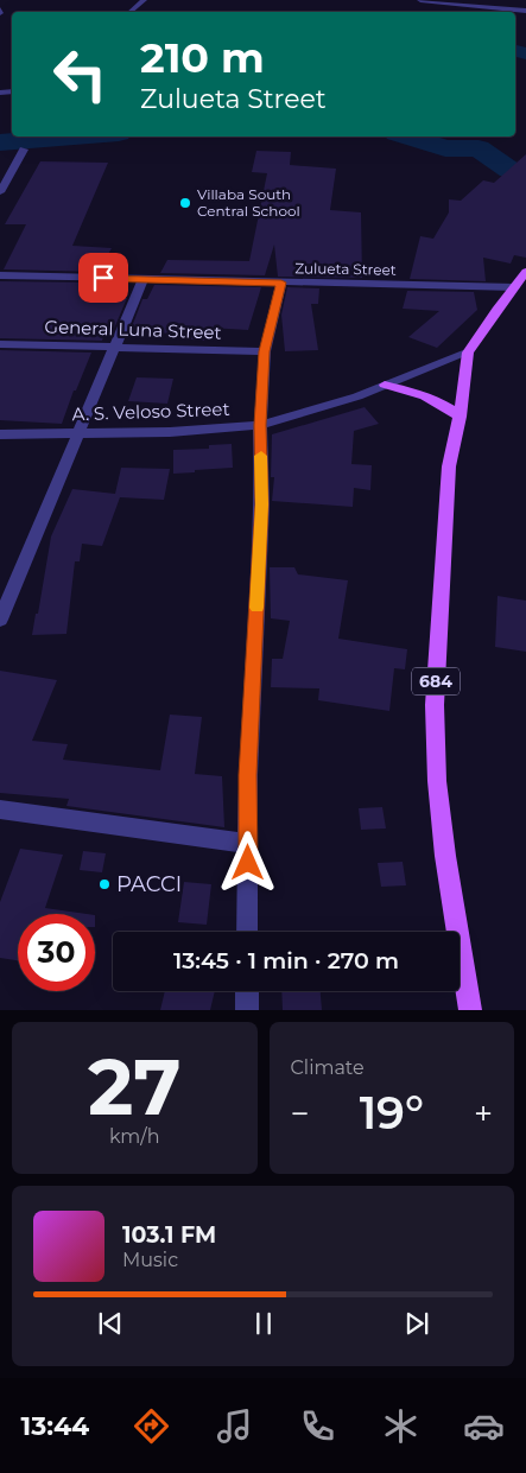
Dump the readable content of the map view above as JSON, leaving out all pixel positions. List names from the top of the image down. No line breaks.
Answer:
{"streets":{"main road":["684"],"street":["Zulueta Street","General Luna Street","A. S. Veloso Street"]},"crossings":[["Zulueta Street","684"],["A. S. Veloso Street","684"]],"places":["Villaba South Central School","PACCI"],"page":{"turn":["210 m","Zulueta Street"],"limit":"30","trip":"13:45 · 1 min · 270 m","tile":[["27","km/h"],"Climate"],"heat":["−","19°","+"],"song":["103.1 FM","Music"],"tabs":"13:44"}}
